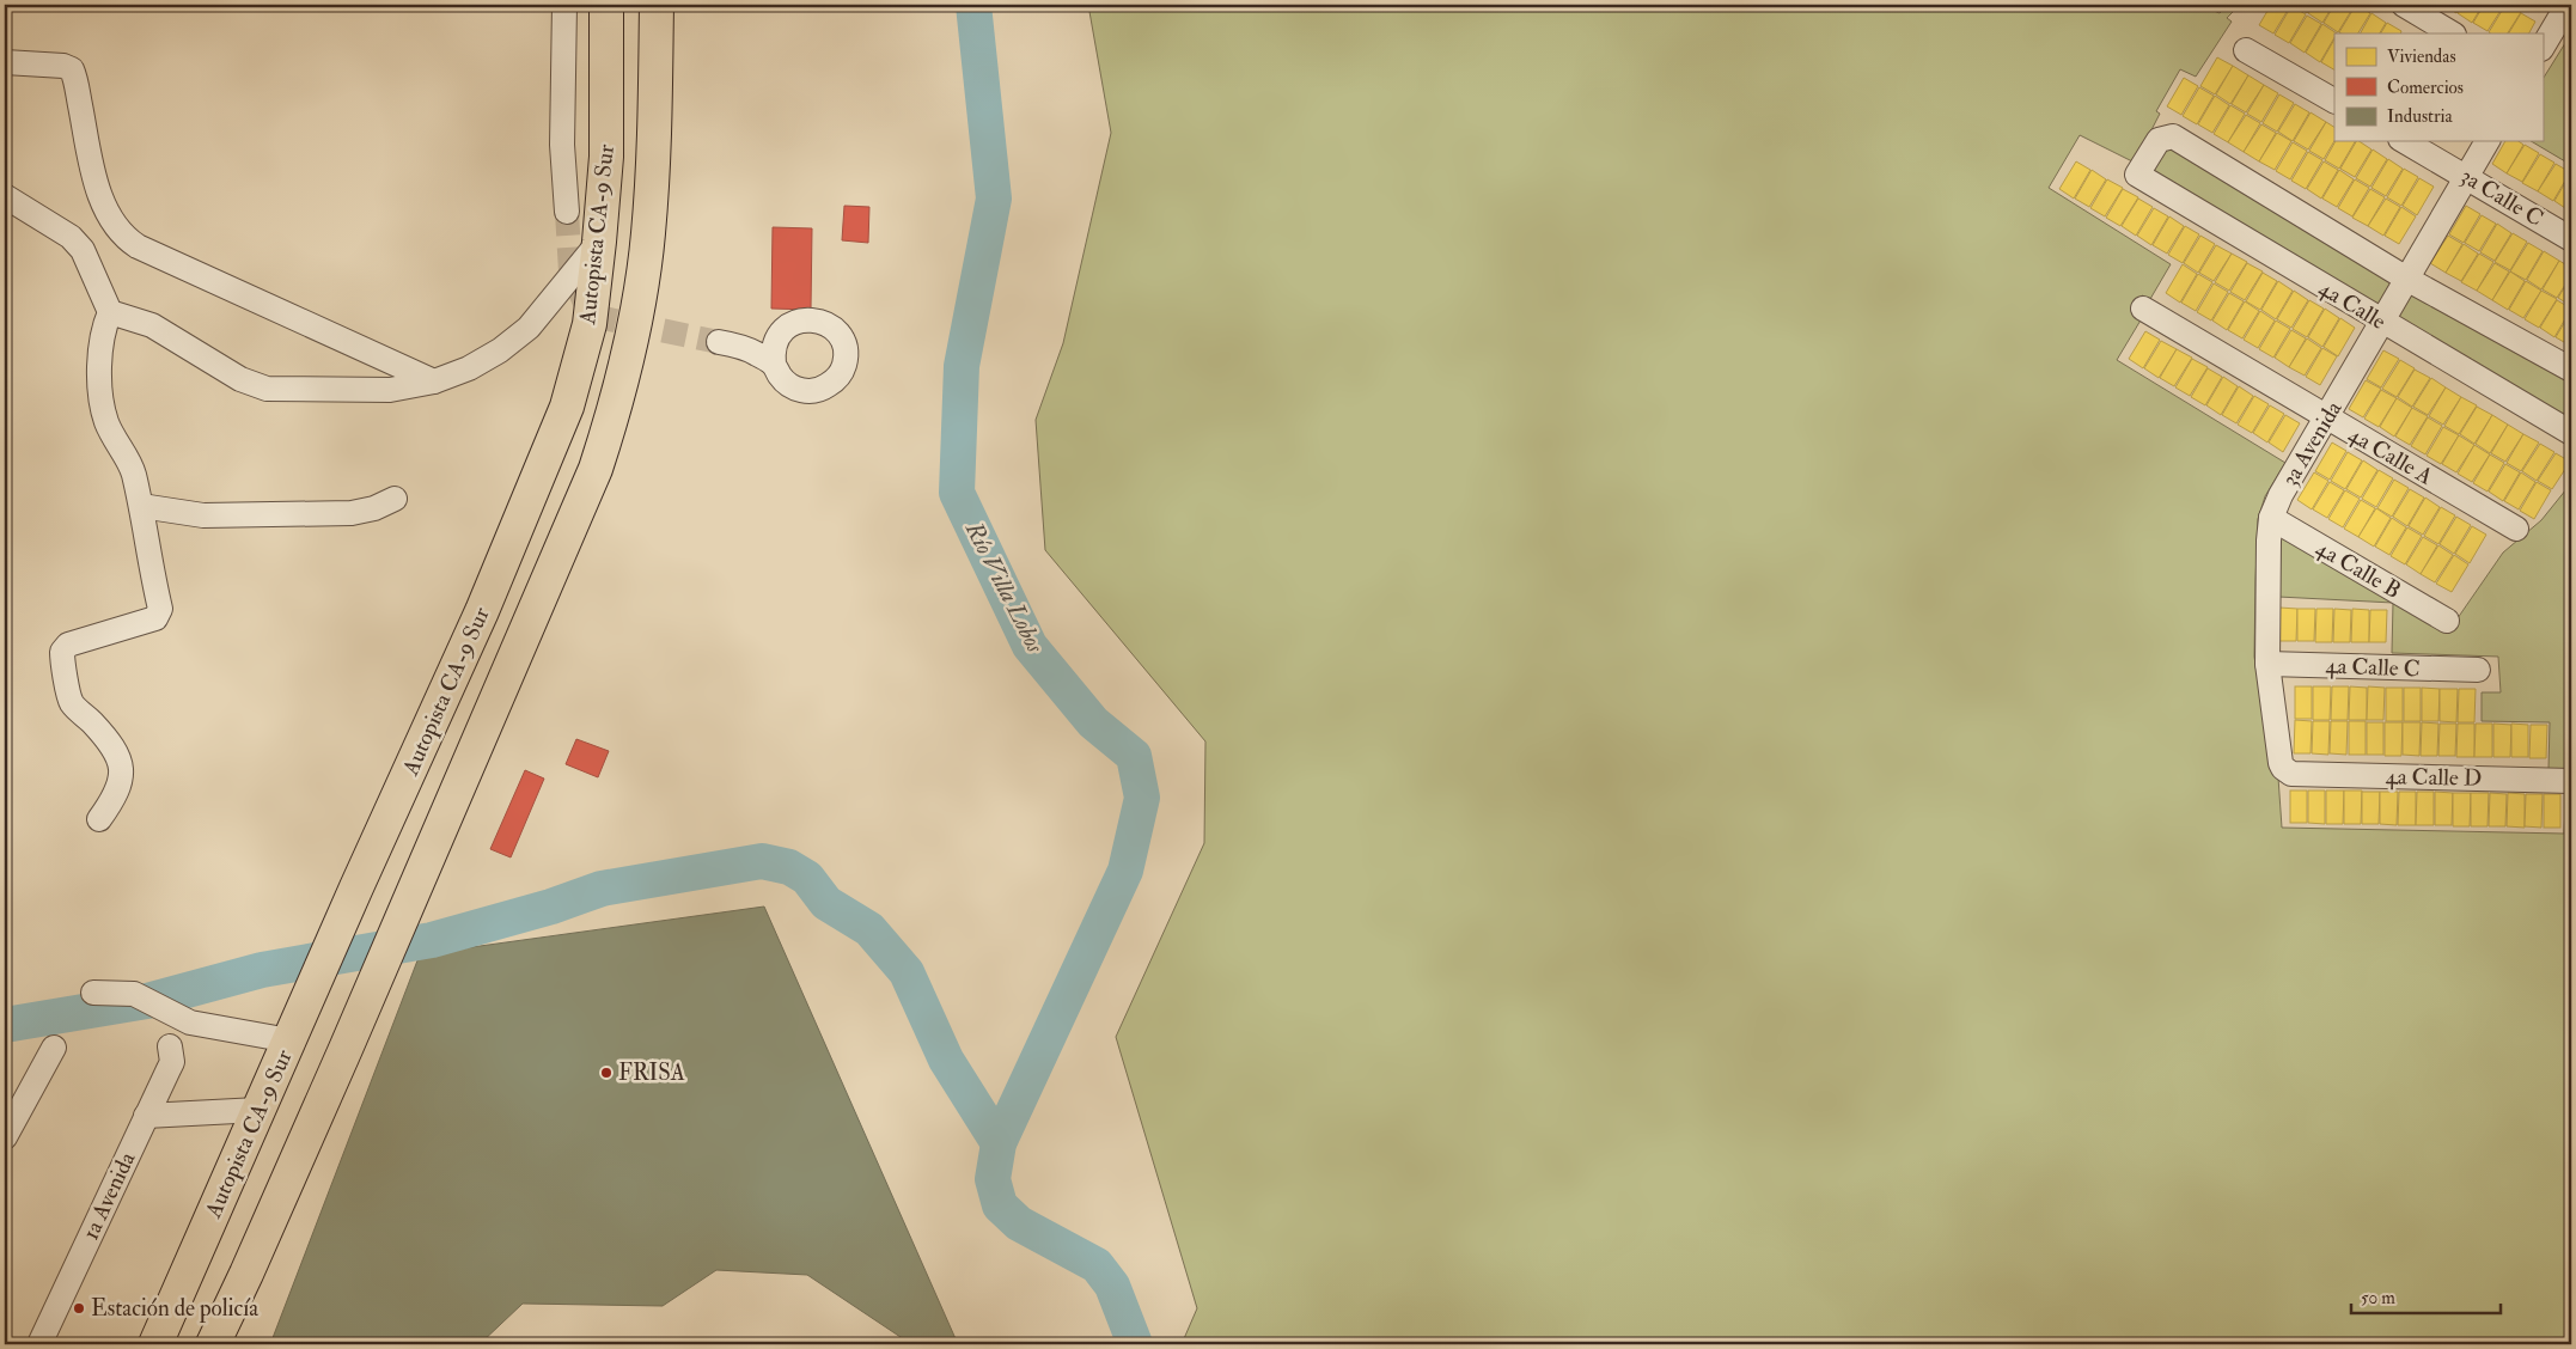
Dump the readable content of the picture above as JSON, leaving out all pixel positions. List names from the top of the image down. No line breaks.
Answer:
{"streets":{"highway":["Autopista CA-9 Sur"],"street":["3a Calle C","4a Calle","3a Avenida","4a Calle A","4a Calle B","4a Calle C","4a Calle D","1a Avenida"]},"crossings":[["3a Calle C","3a Avenida"],["4a Calle","3a Avenida"],["3a Avenida","4a Calle A"],["3a Avenida","4a Calle B"],["3a Avenida","4a Calle C"],["3a Avenida","4a Calle D"]],"water":["Río Villa Lobos"],"places":["FRISA","Estación de policía"],"legend":["Viviendas","Comercios","Industria"],"scale_bar":"50 m"}
